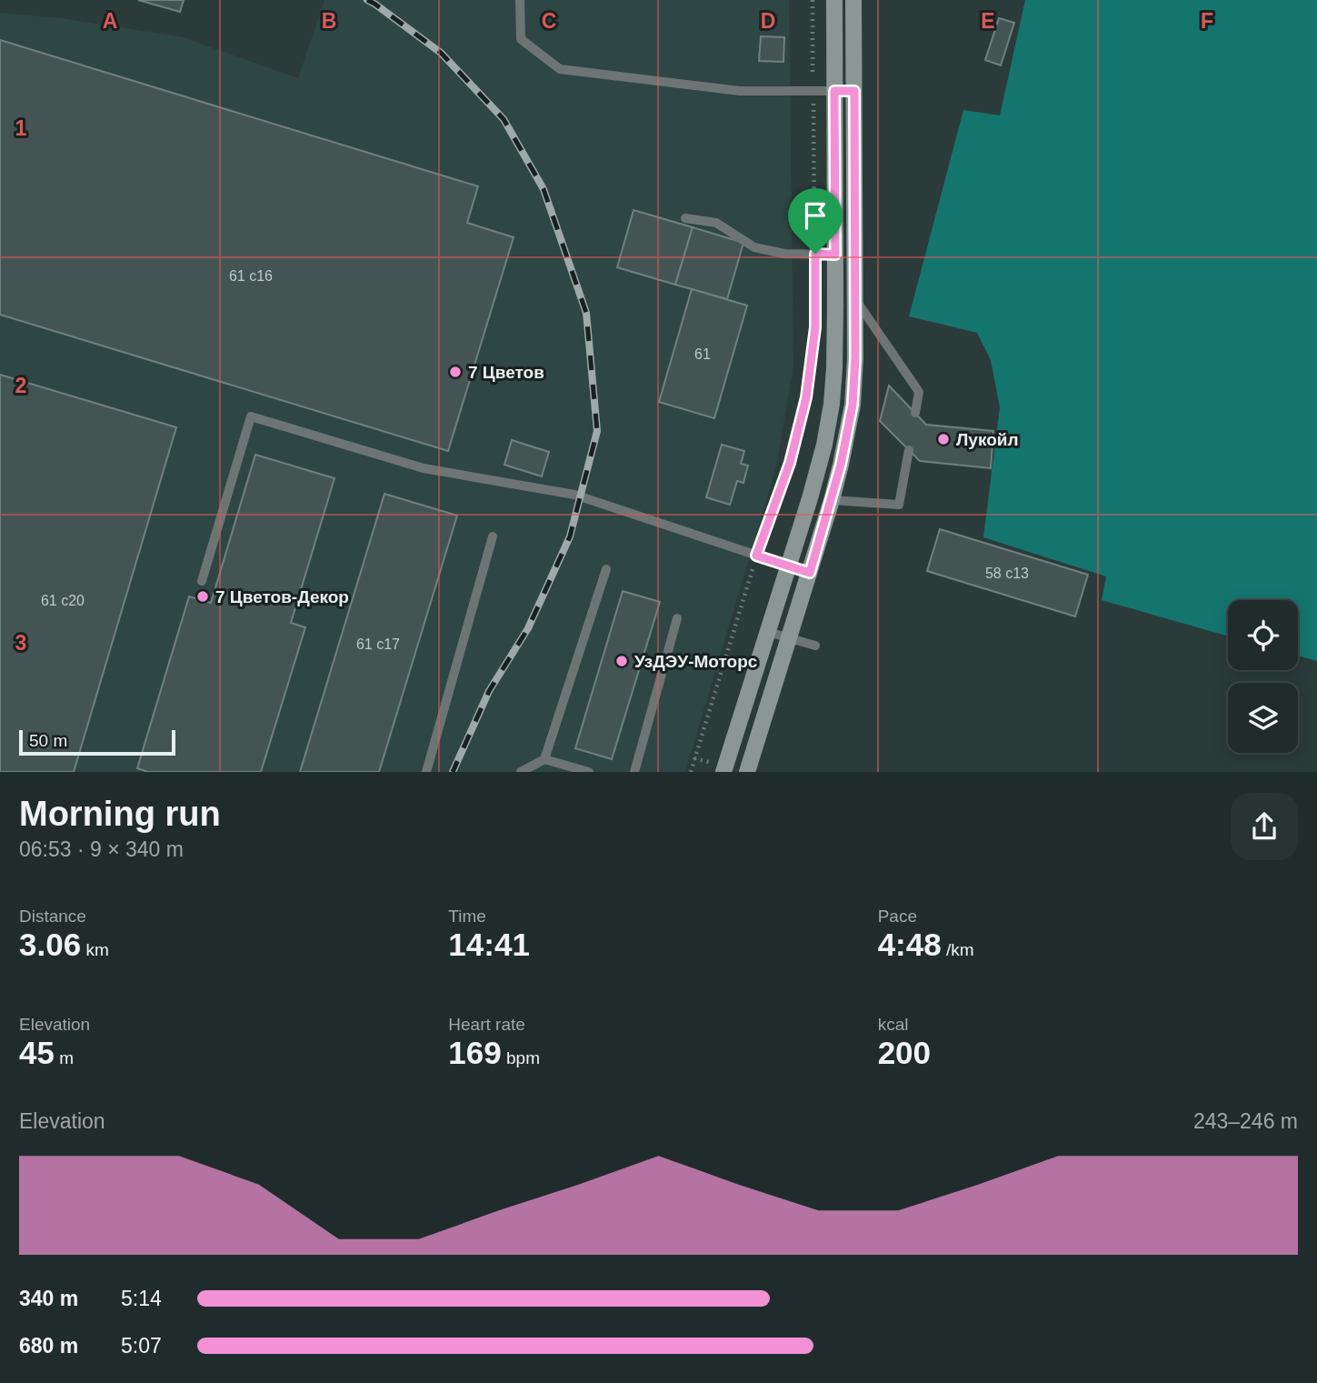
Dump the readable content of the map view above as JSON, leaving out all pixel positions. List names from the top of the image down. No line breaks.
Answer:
{"places":["7 Цветов","Лукойл","7 Цветов-Декор","УзДЭУ-Моторс"],"house_numbers":["61 с16","61","58 с13","61 с20","61 с17"],"scale_bar":"50 m","page":{"scale":"50 m","heading":["Morning run","06:53 · 9 × 340 m"],"stats":[["Distance","3.06 km"],["Time","14:41"],["Pace","4:48 /km"],["Elevation","45 m"],["Heart rate","169 bpm"],["kcal","200"]],"chart":["Elevation","243–246 m"],"list":[{"name":"340 m","note":"5:14"},{"name":"680 m","note":"5:07"}]},"grid":{"columns":["A","B","C","D","E","F"],"rows":["1","2","3"]}}
